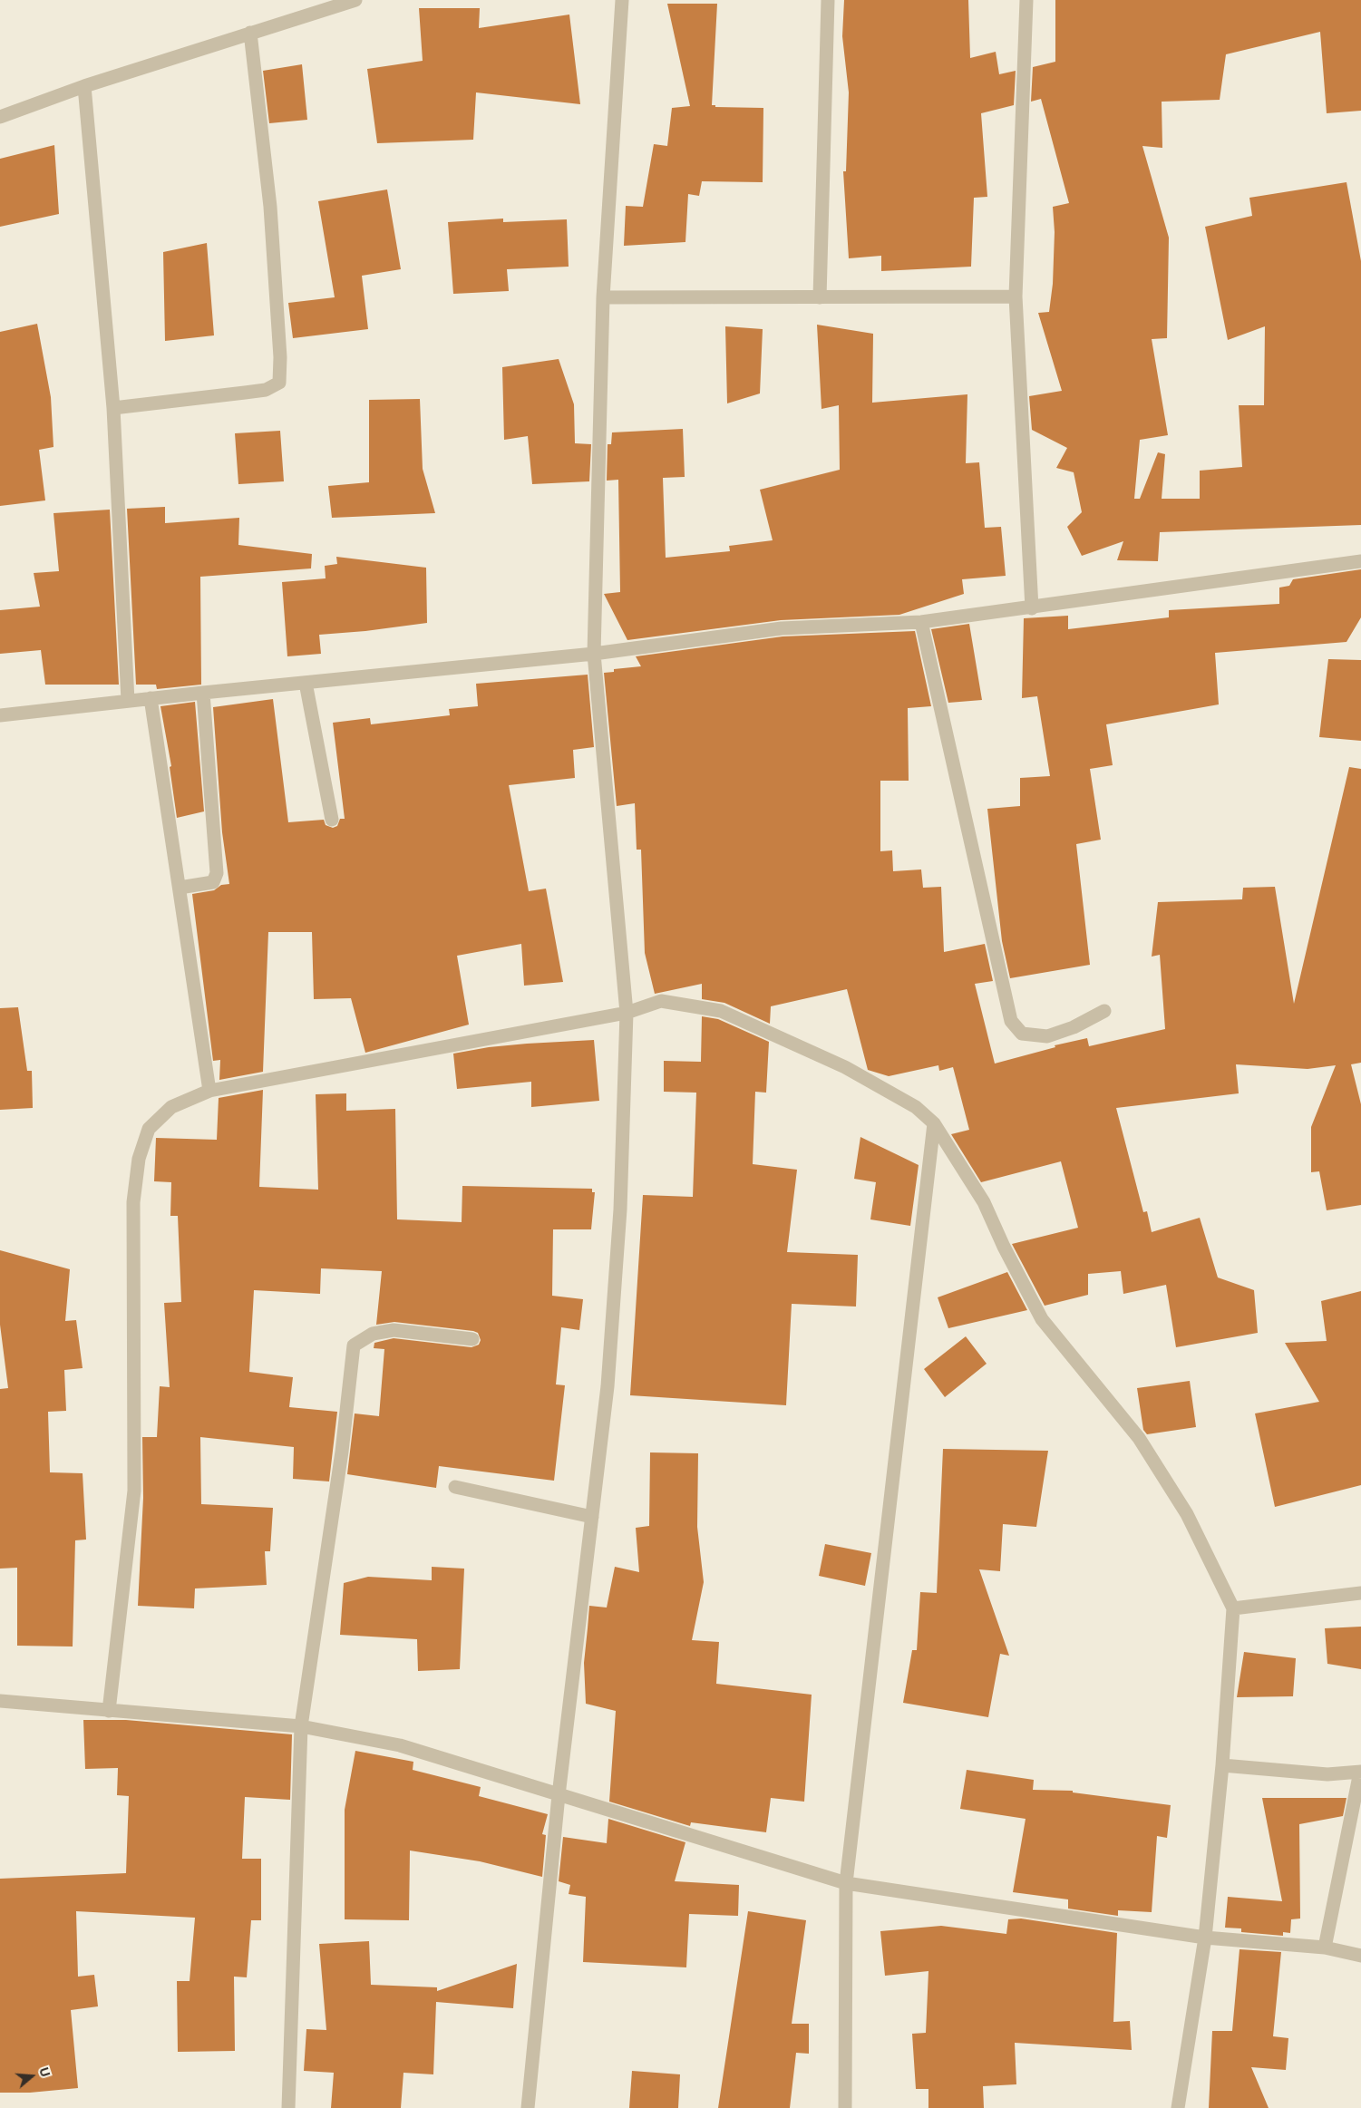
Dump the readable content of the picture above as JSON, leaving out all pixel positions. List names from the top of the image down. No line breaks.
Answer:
{"north":"right"}
